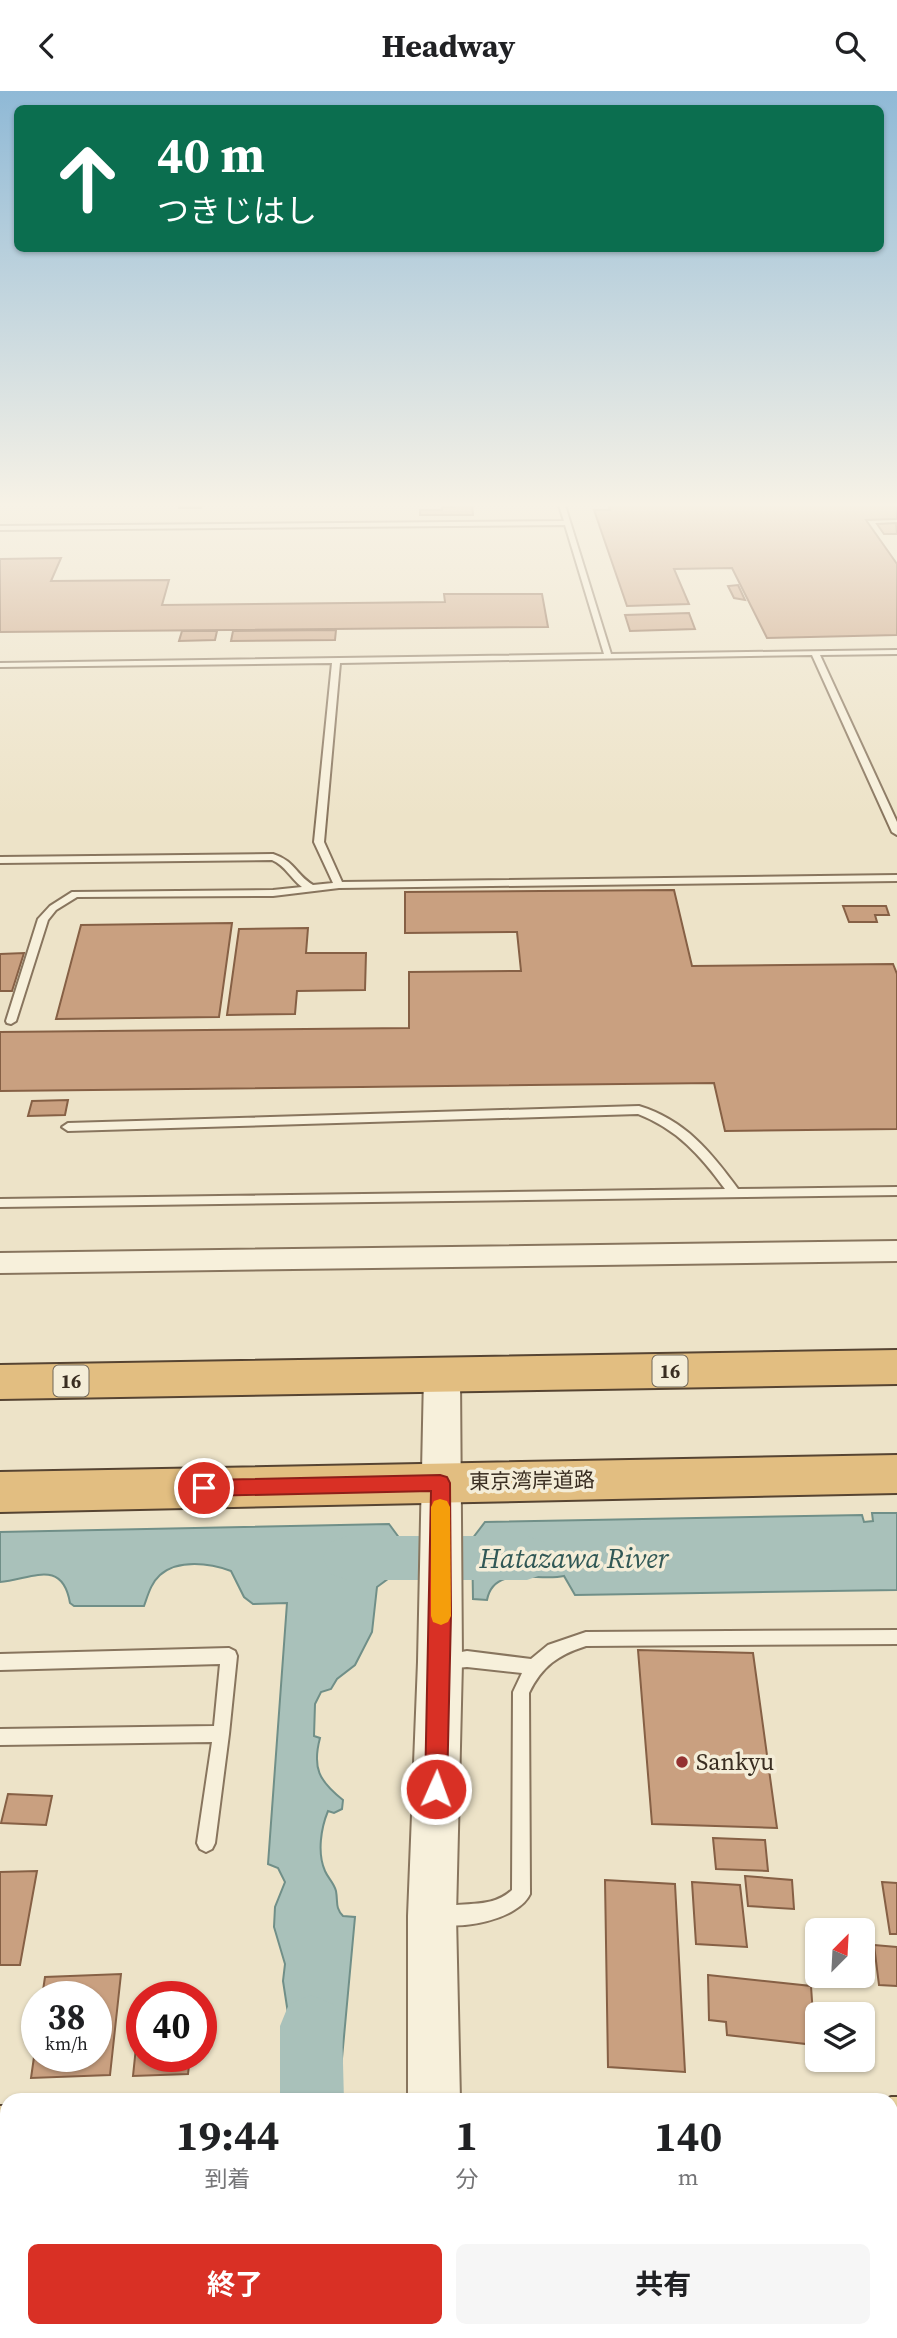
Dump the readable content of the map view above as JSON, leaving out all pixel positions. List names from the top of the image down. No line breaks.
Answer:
{"streets":{"highway":["16","東京湾岸道路"]},"water":["Hatazawa River"],"places":["Sankyu"],"north":"top right","page":{"header":"Headway","turn":["40 m","つきじはし"],"speed":"38 km/h","limit":"40","eta":["19:44","到着","1","分","140","m"],"buttons":["終了","共有"]}}
